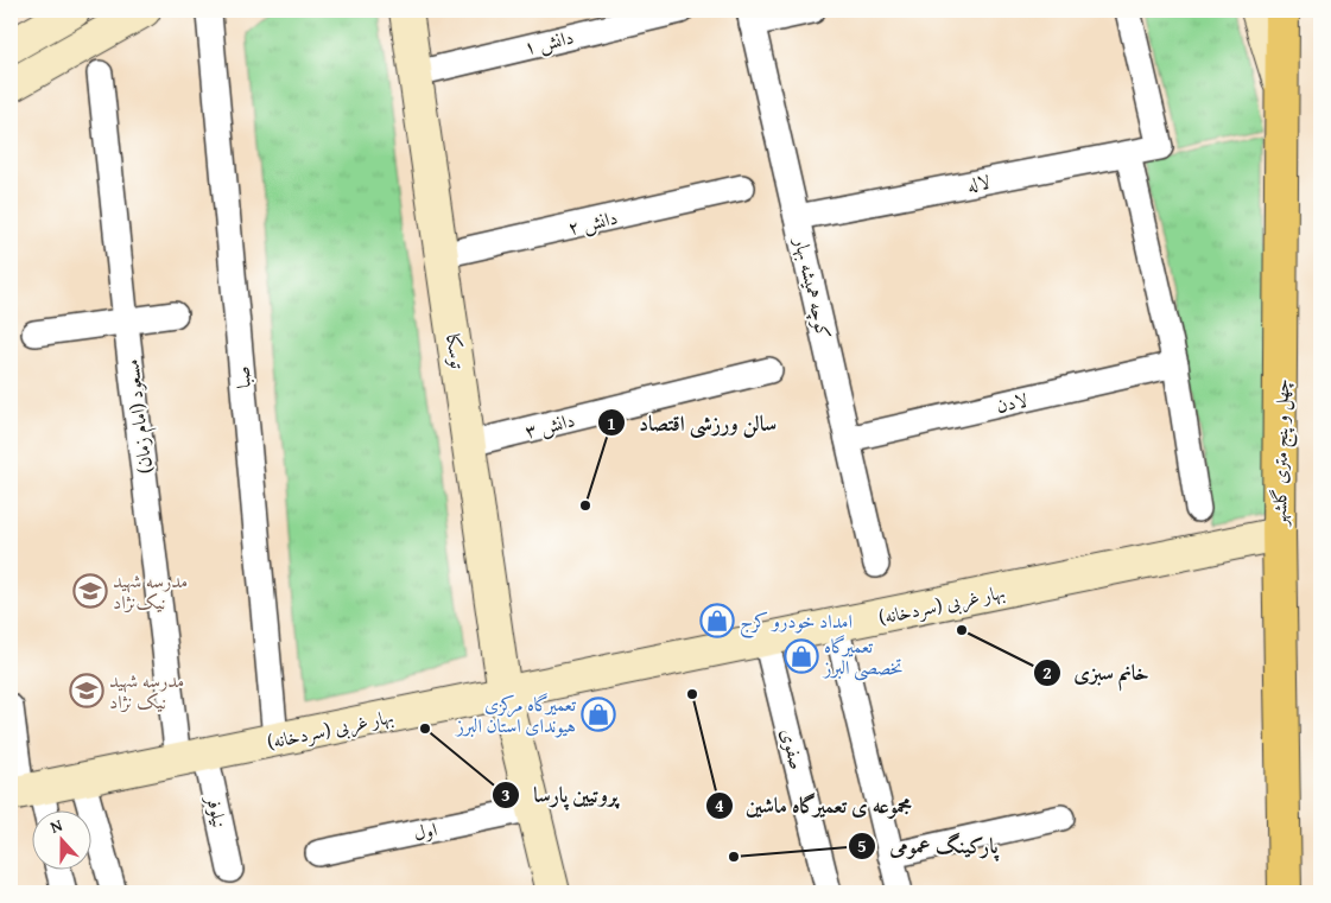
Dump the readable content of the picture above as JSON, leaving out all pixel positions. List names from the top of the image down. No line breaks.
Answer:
{"streets":{"main road":["چهل و پنج متری گلشهر"],"street":["دانش ۱","لاله","دانش ۲","کوچه همیشه بهار","توسکا","صبا","لادن","مسعود (امام زمان)","دانش ۳","بهار غربی (سردخانه)","صفوی","نیلوفر","اول"]},"crossings":[["دانش ۱","توسکا"],["لاله","کوچه همیشه بهار"],["دانش ۲","توسکا"],["کوچه همیشه بهار","لادن"],["توسکا","دانش ۳"],["توسکا","بهار غربی (سردخانه)"],["توسکا","اول"],["صبا","بهار غربی (سردخانه)"],["مسعود (امام زمان)","بهار غربی (سردخانه)"],["مسعود (امام زمان)","نیلوفر"],["چهل و پنج متری گلشهر","بهار غربی (سردخانه)"],["بهار غربی (سردخانه)","صفوی"],["بهار غربی (سردخانه)","نیلوفر"]],"places":{"other":["سالن ورزشی اقتصاد","خانم سبزی","مجموعه ی تعمیرگاه ماشین","پروتیین پارسا","پارکینگ عمومی"],"school or university":["مدرسه شهید نیک‌نژاد","مدرسه شهید نیک نژاد"],"shop":["امداد خودرو کرج","تعمیرگاه تخصصی البرز","تعمیرگاه مرکزی هیوندای استان البرز"]},"north":"top"}
